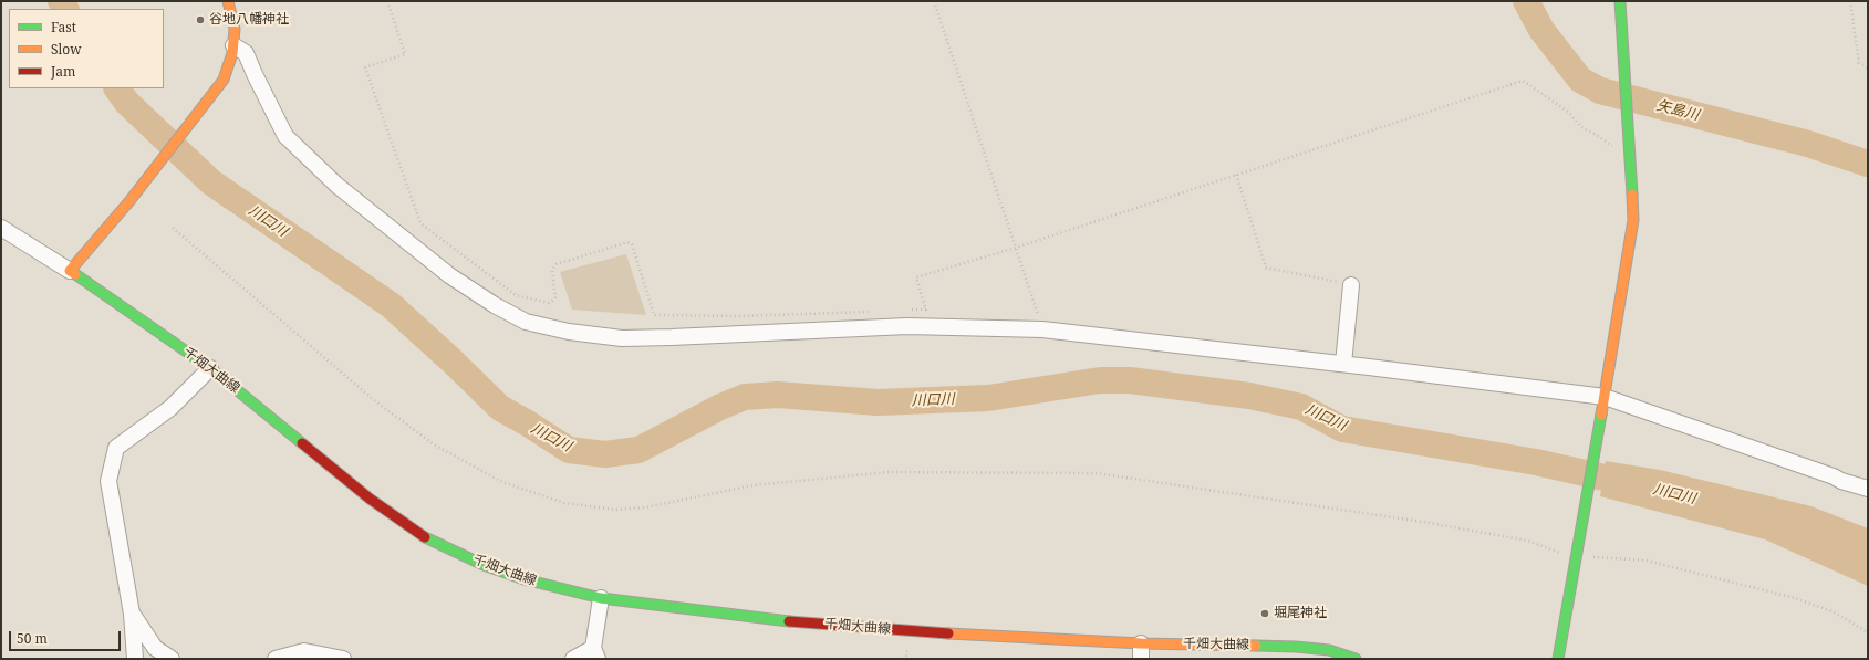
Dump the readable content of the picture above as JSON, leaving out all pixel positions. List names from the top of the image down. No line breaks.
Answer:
{"streets":{"main road":["千畑大曲線"]},"water":["矢島川","川口川"],"places":["谷地八幡神社","堀尾神社"],"legend":["Fast","Slow","Jam"],"scale_bar":"50 m"}
